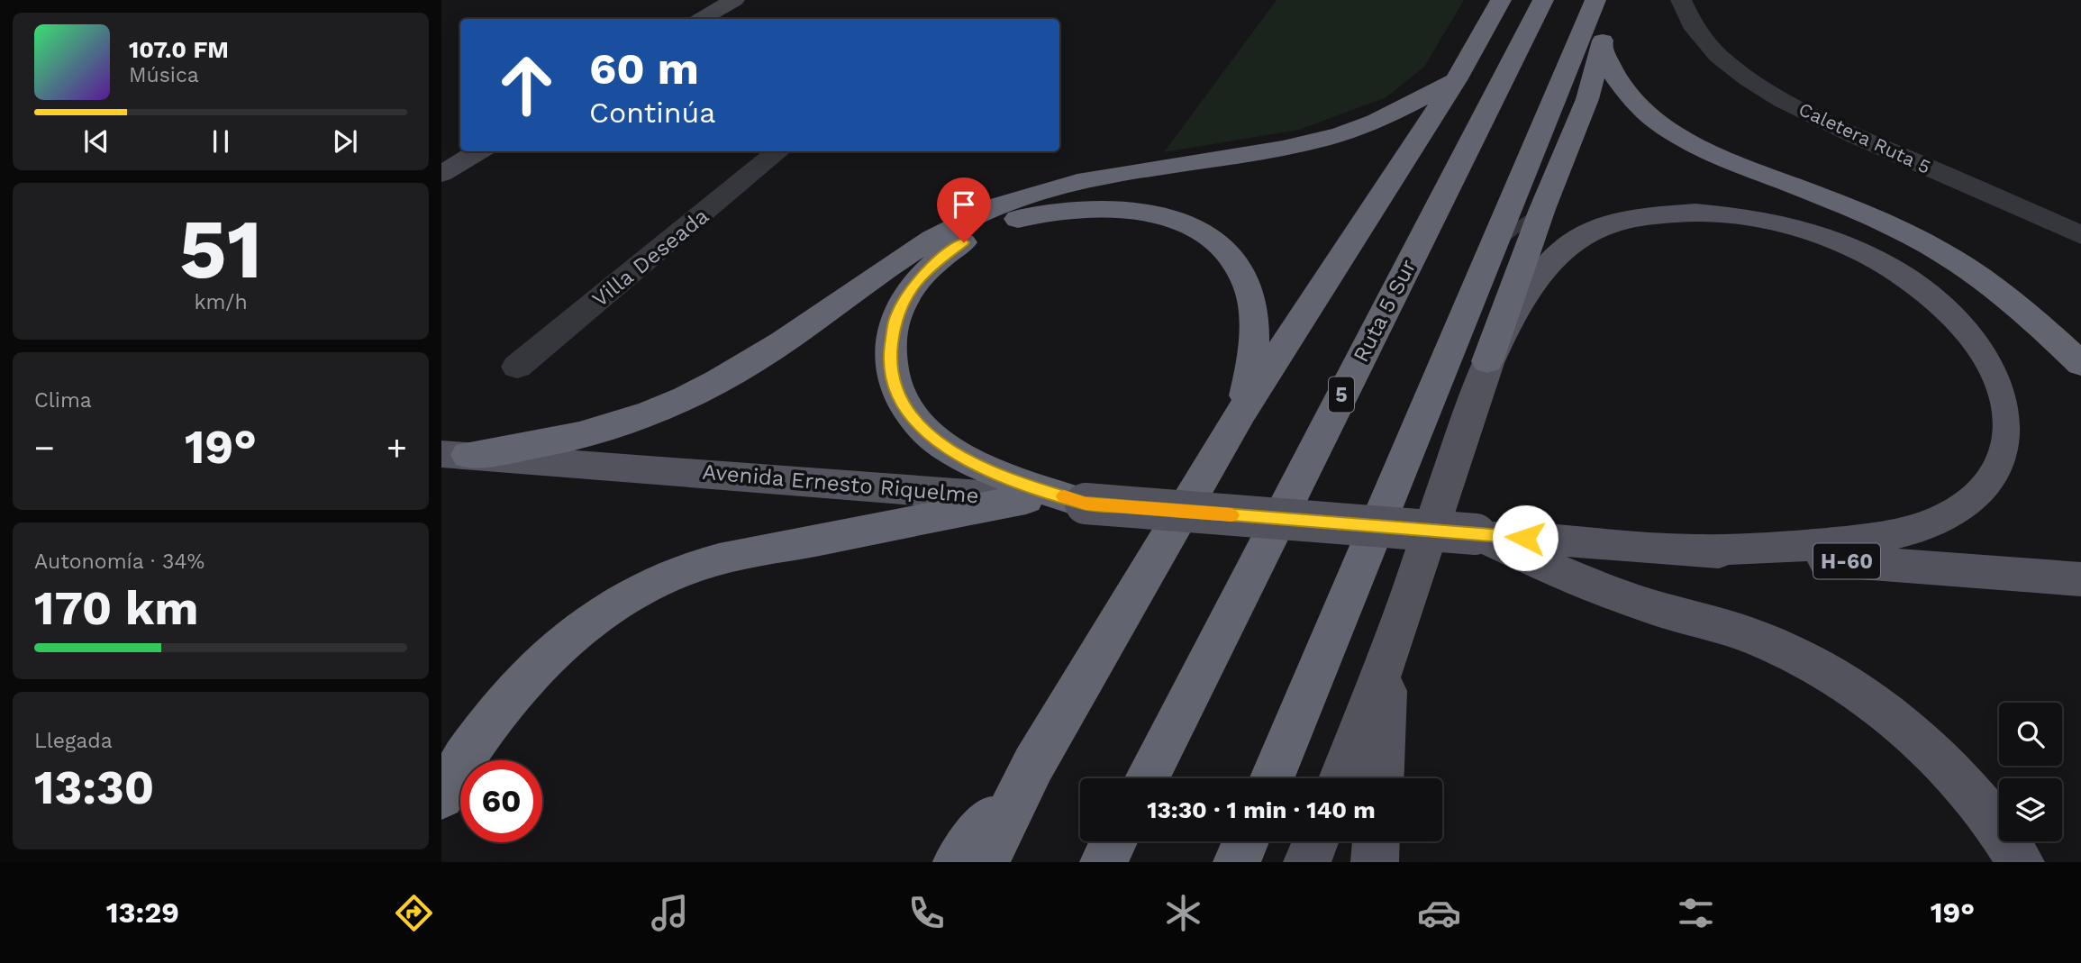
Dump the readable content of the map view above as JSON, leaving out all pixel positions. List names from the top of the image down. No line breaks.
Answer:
{"streets":{"highway":["Ruta 5 Sur","5"],"main road":["Avenida Ernesto Riquelme","H-60"],"street":["Caletera Ruta 5","Villa Deseada"]},"page":{"turn":["60 m","Continúa"],"song":["107.0 FM","Música"],"tile":[["51","km/h"],"Clima",["Autonomía · 34%","170 km"],["Llegada","13:30"]],"heat":["−","19°","+"],"limit":"60","trip":"13:30 · 1 min · 140 m","tabs":["13:29","19°"]}}
